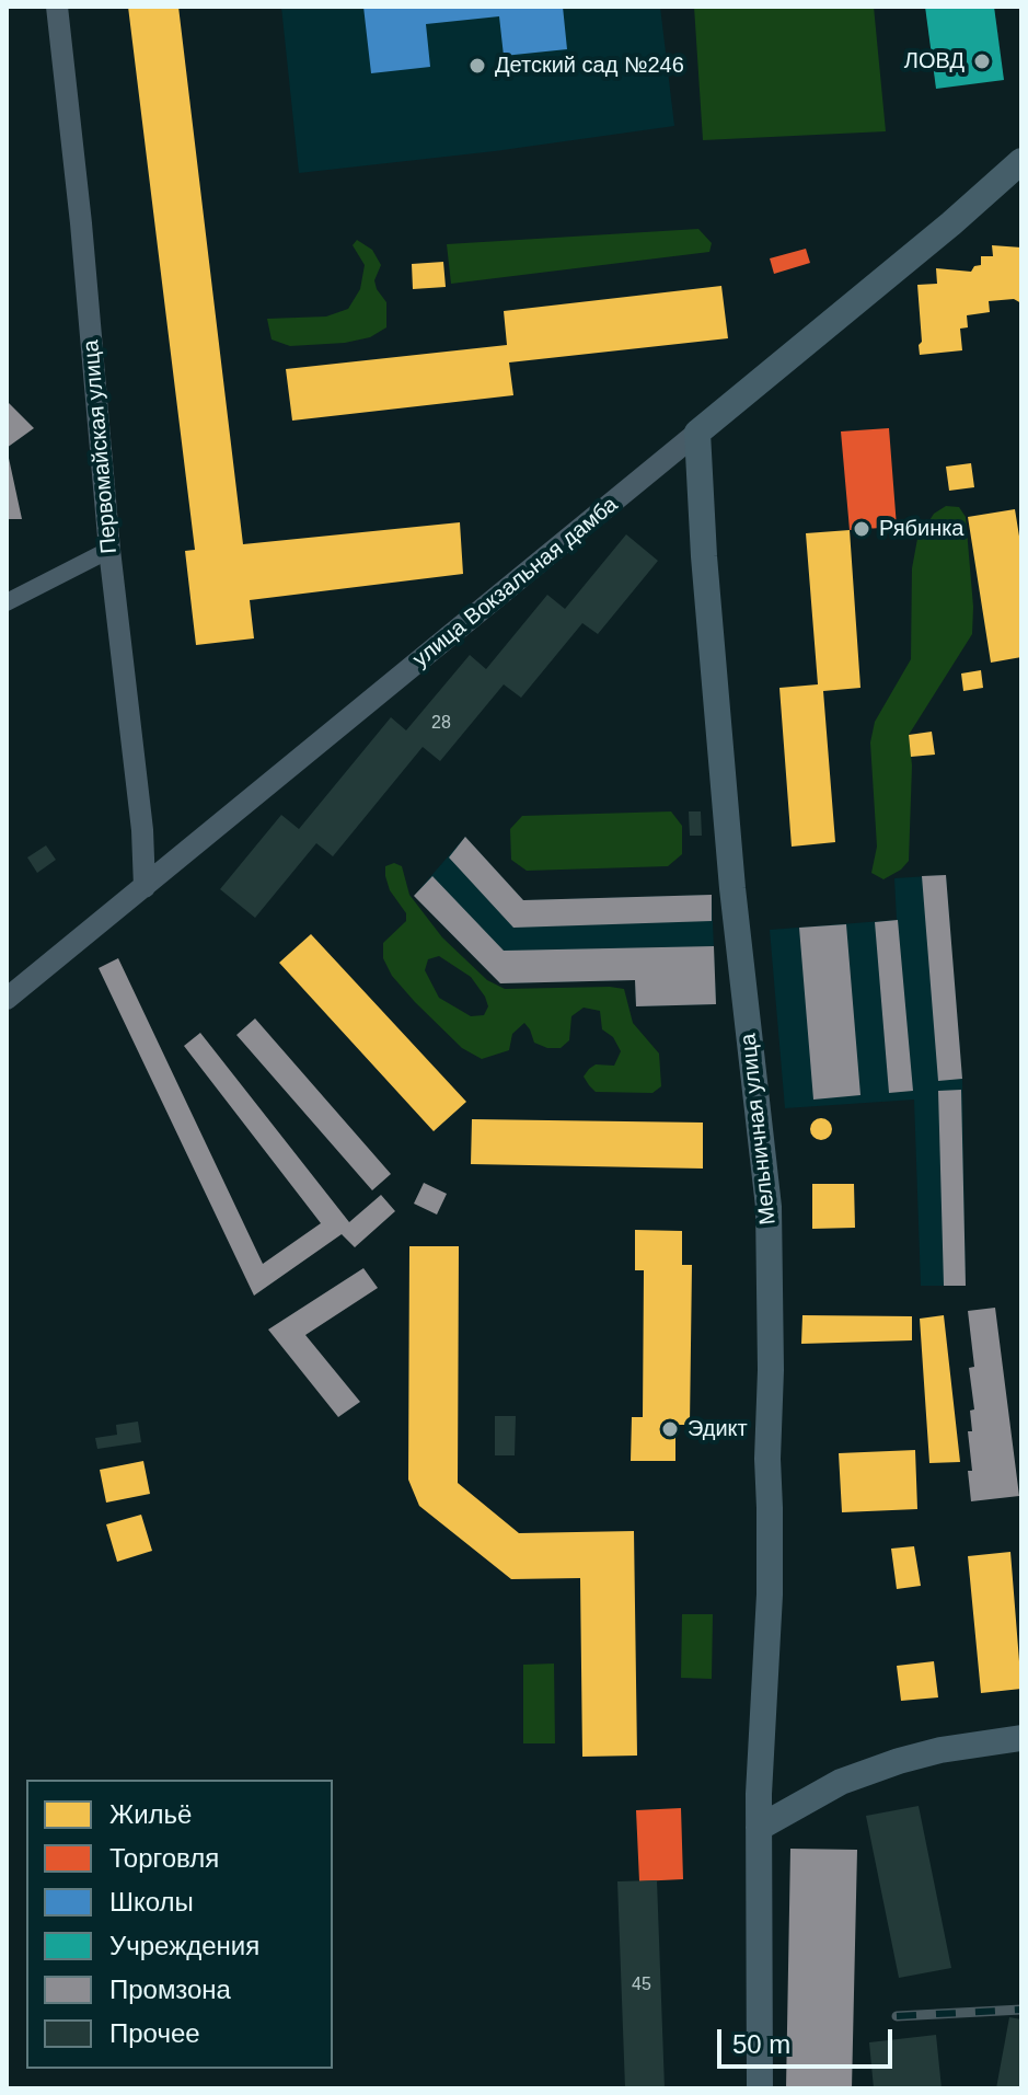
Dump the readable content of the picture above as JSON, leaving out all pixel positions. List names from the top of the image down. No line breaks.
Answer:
{"streets":{"main road":["улица Вокзальная дамба","Мельничная улица"],"street":["Первомайская улица"]},"crossings":[["Первомайская улица","улица Вокзальная дамба"],["улица Вокзальная дамба","Мельничная улица"]],"places":["ЛОВД","Детский сад №246","Рябинка","Эдикт"],"house_numbers":["28","45"],"legend":["Жильё","Торговля","Школы","Учреждения","Промзона","Прочее"],"scale_bar":"50 m"}
